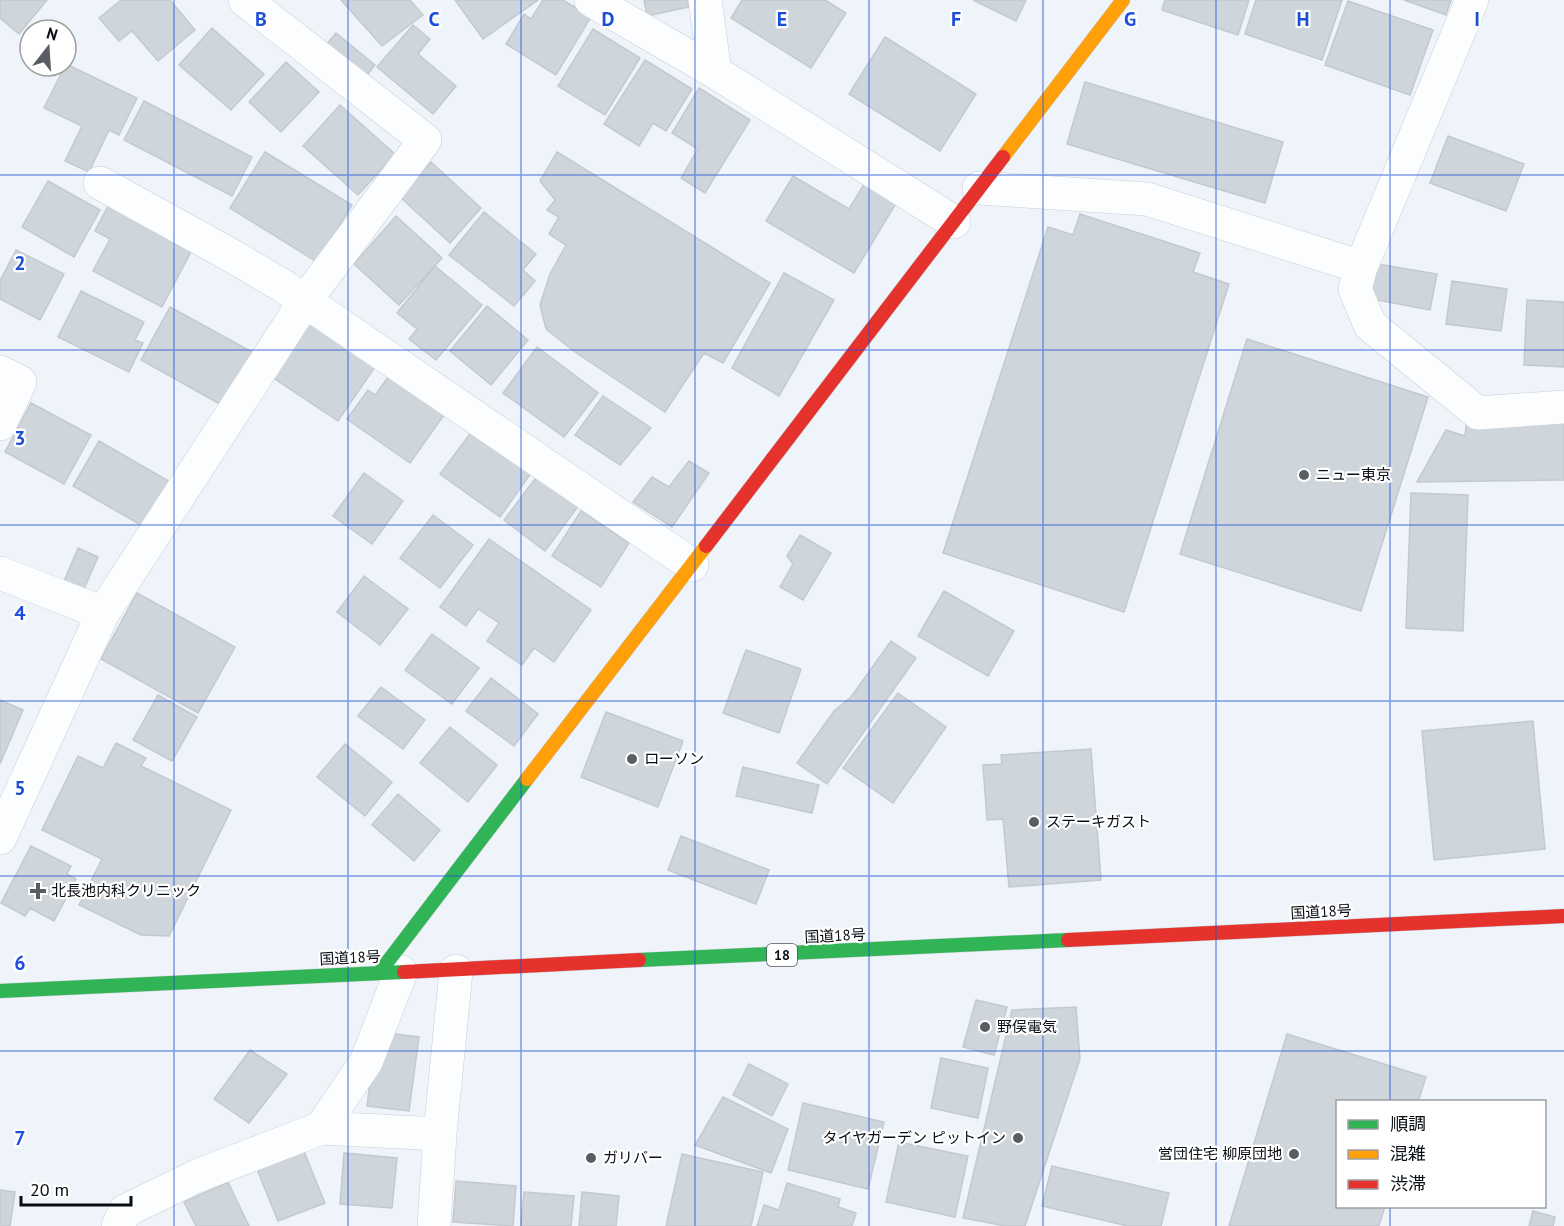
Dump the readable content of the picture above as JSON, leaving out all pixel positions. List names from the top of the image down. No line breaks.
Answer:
{"streets":{"main road":["国道18号","18"]},"places":{"other":["ニュー東京","ローソン","ステーキガスト","野俣電気","タイヤガーデン ピットイン","営団住宅 柳原団地","ガリバー"],"health":["北長池内科クリニック"]},"legend":["順調","混雑","渋滞"],"scale_bar":"20 m","north":"top","grid":{"columns":["B","C","D","E","F","G","H","I"],"rows":["2","3","4","5","6","7"]}}
